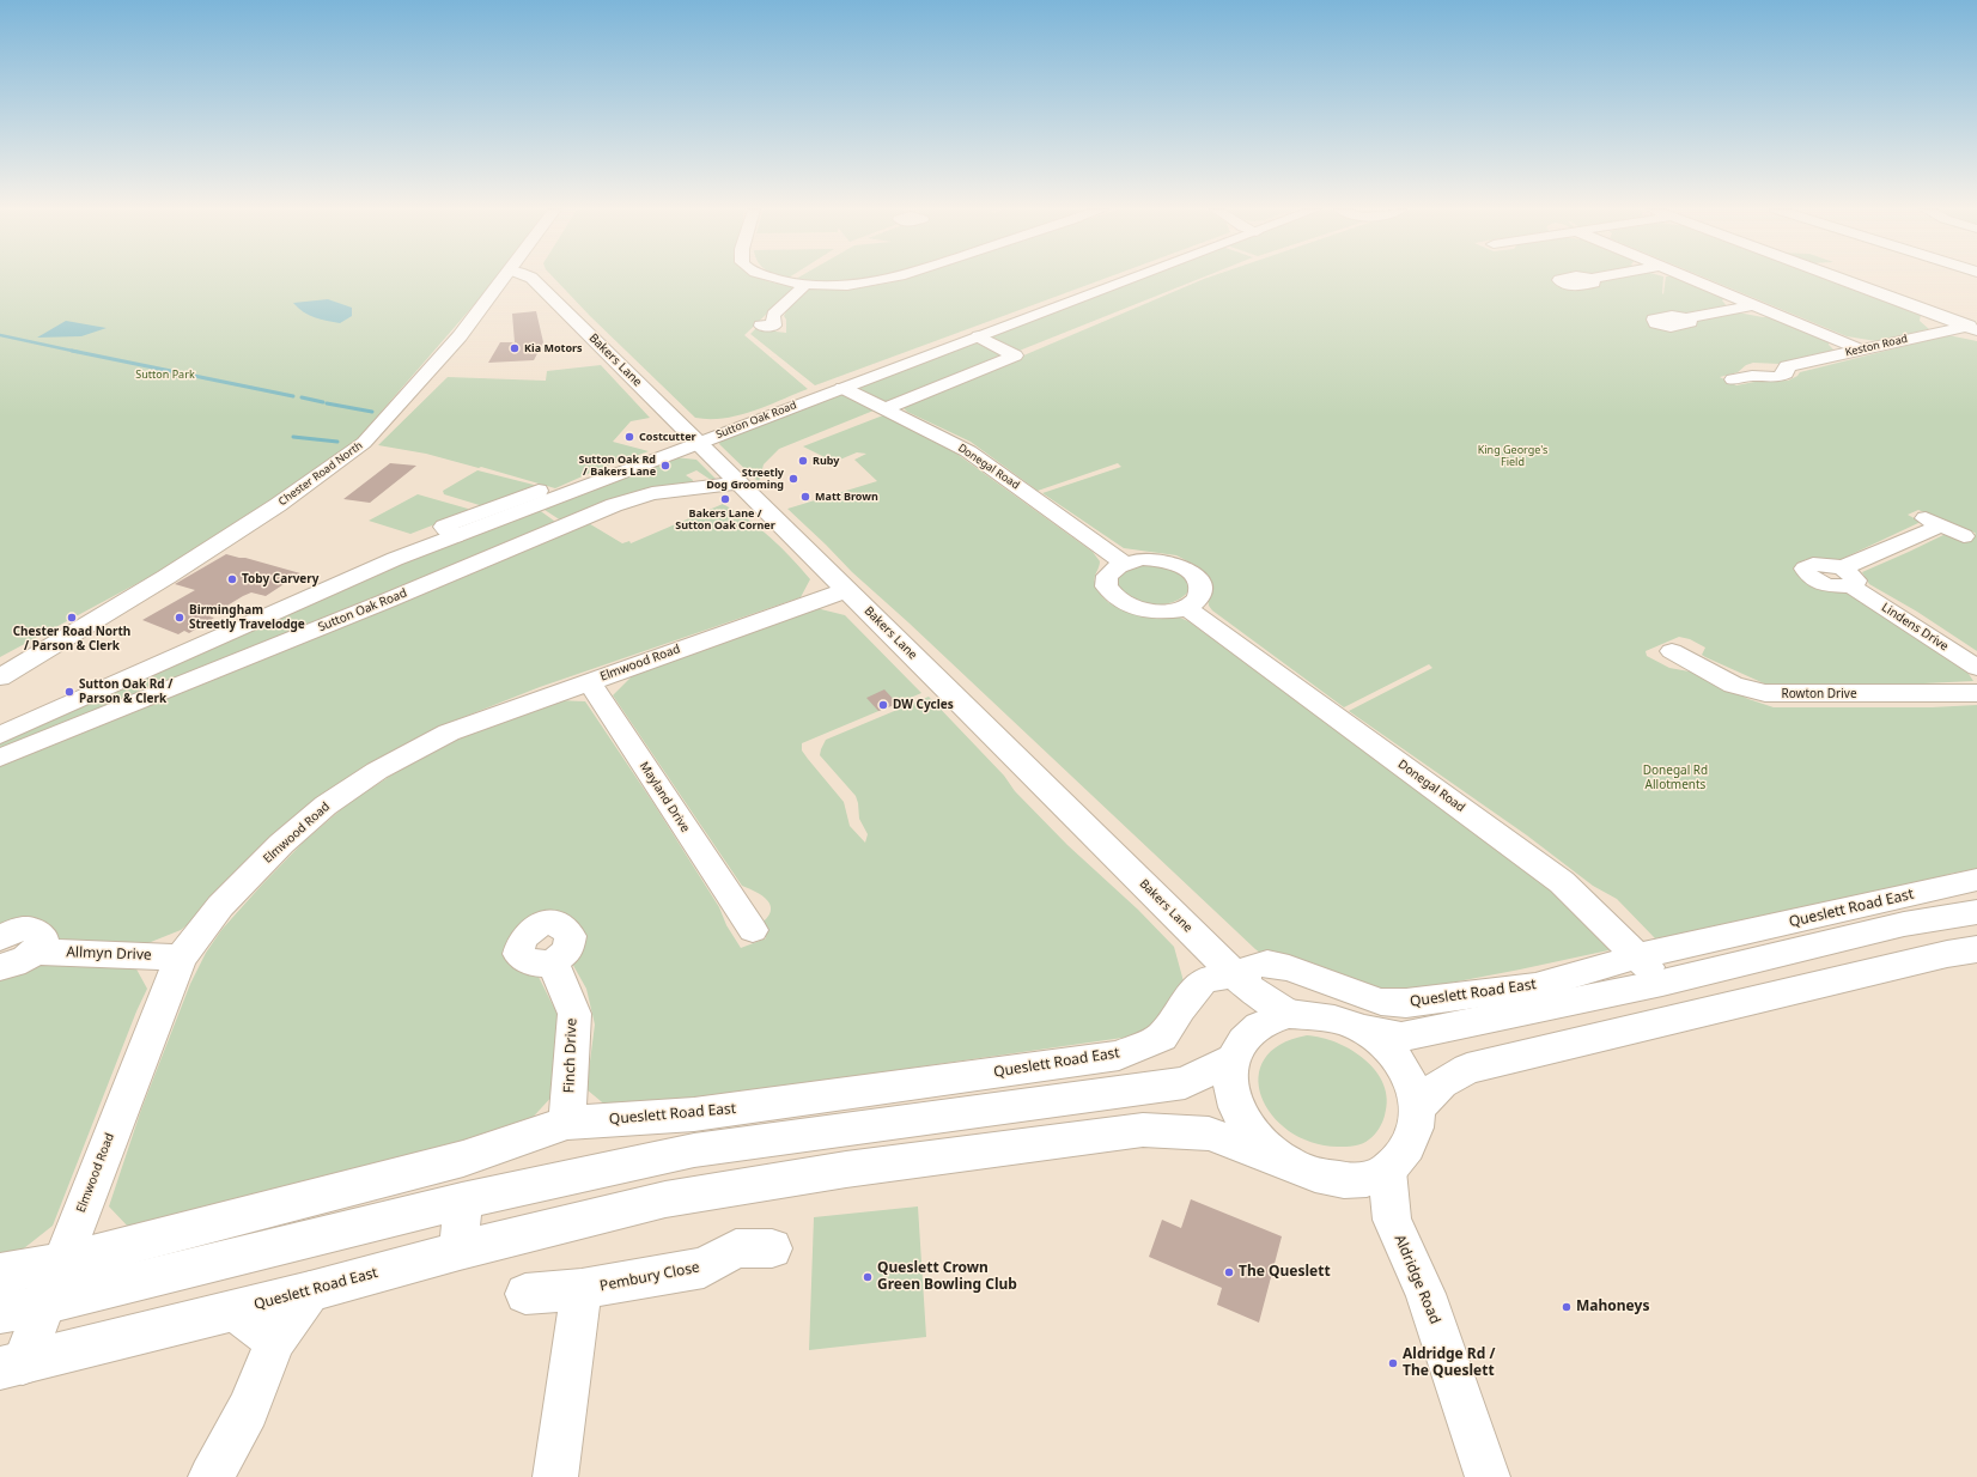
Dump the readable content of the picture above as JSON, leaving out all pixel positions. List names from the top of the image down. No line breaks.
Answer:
{"streets":{"main road":["Keston Road","Bakers Lane","Sutton Oak Road","Donegal Road","Chester Road North","Lindens Drive","Elmwood Road","Rowton Drive","Mayland Drive","Queslett Road East","Allmyn Drive","Finch Drive","Pembury Close","Aldridge Road"]},"crossings":[["Bakers Lane","Sutton Oak Road"],["Bakers Lane","Elmwood Road"],["Bakers Lane","Queslett Road East"],["Sutton Oak Road","Donegal Road"],["Donegal Road","Queslett Road East"],["Elmwood Road","Mayland Drive"],["Elmwood Road","Queslett Road East"],["Elmwood Road","Allmyn Drive"],["Queslett Road East","Finch Drive"]],"parks":["Sutton Park","King George's Field","Donegal Rd Allotments"],"places":["Kia Motors","Costcutter","Ruby","Sutton Oak Rd / Bakers Lane","Streetly Dog Grooming","Matt Brown","Bakers Lane / Sutton Oak Corner","Toby Carvery","Chester Road North / Parson & Clerk","Birmingham Streetly Travelodge","Sutton Oak Rd / Parson & Clerk","DW Cycles","The Queslett","Queslett Crown Green Bowling Club","Mahoneys","Aldridge Rd / The Queslett"]}
